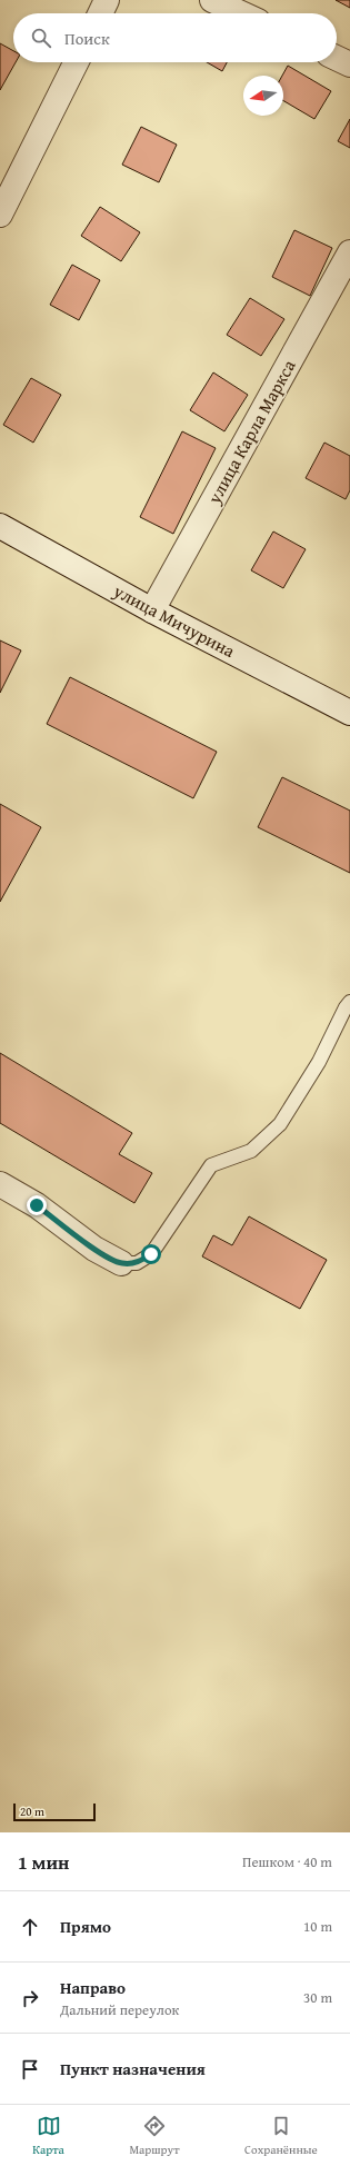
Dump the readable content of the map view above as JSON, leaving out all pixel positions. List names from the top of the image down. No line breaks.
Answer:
{"streets":{"street":["улица Карла Маркса","улица Мичурина"]},"crossings":[["улица Карла Маркса","улица Мичурина"]],"scale_bar":"20 m","north":"left","page":{"search":"Поиск","scale":"20 m","heading":["1 мин","Пешком · 40 m"],"list":[["Прямо","10 m"],["Направо","Дальний переулок","30 m"],"Пункт назначения"],"nav":["Карта","Маршрут","Сохранённые"]}}
